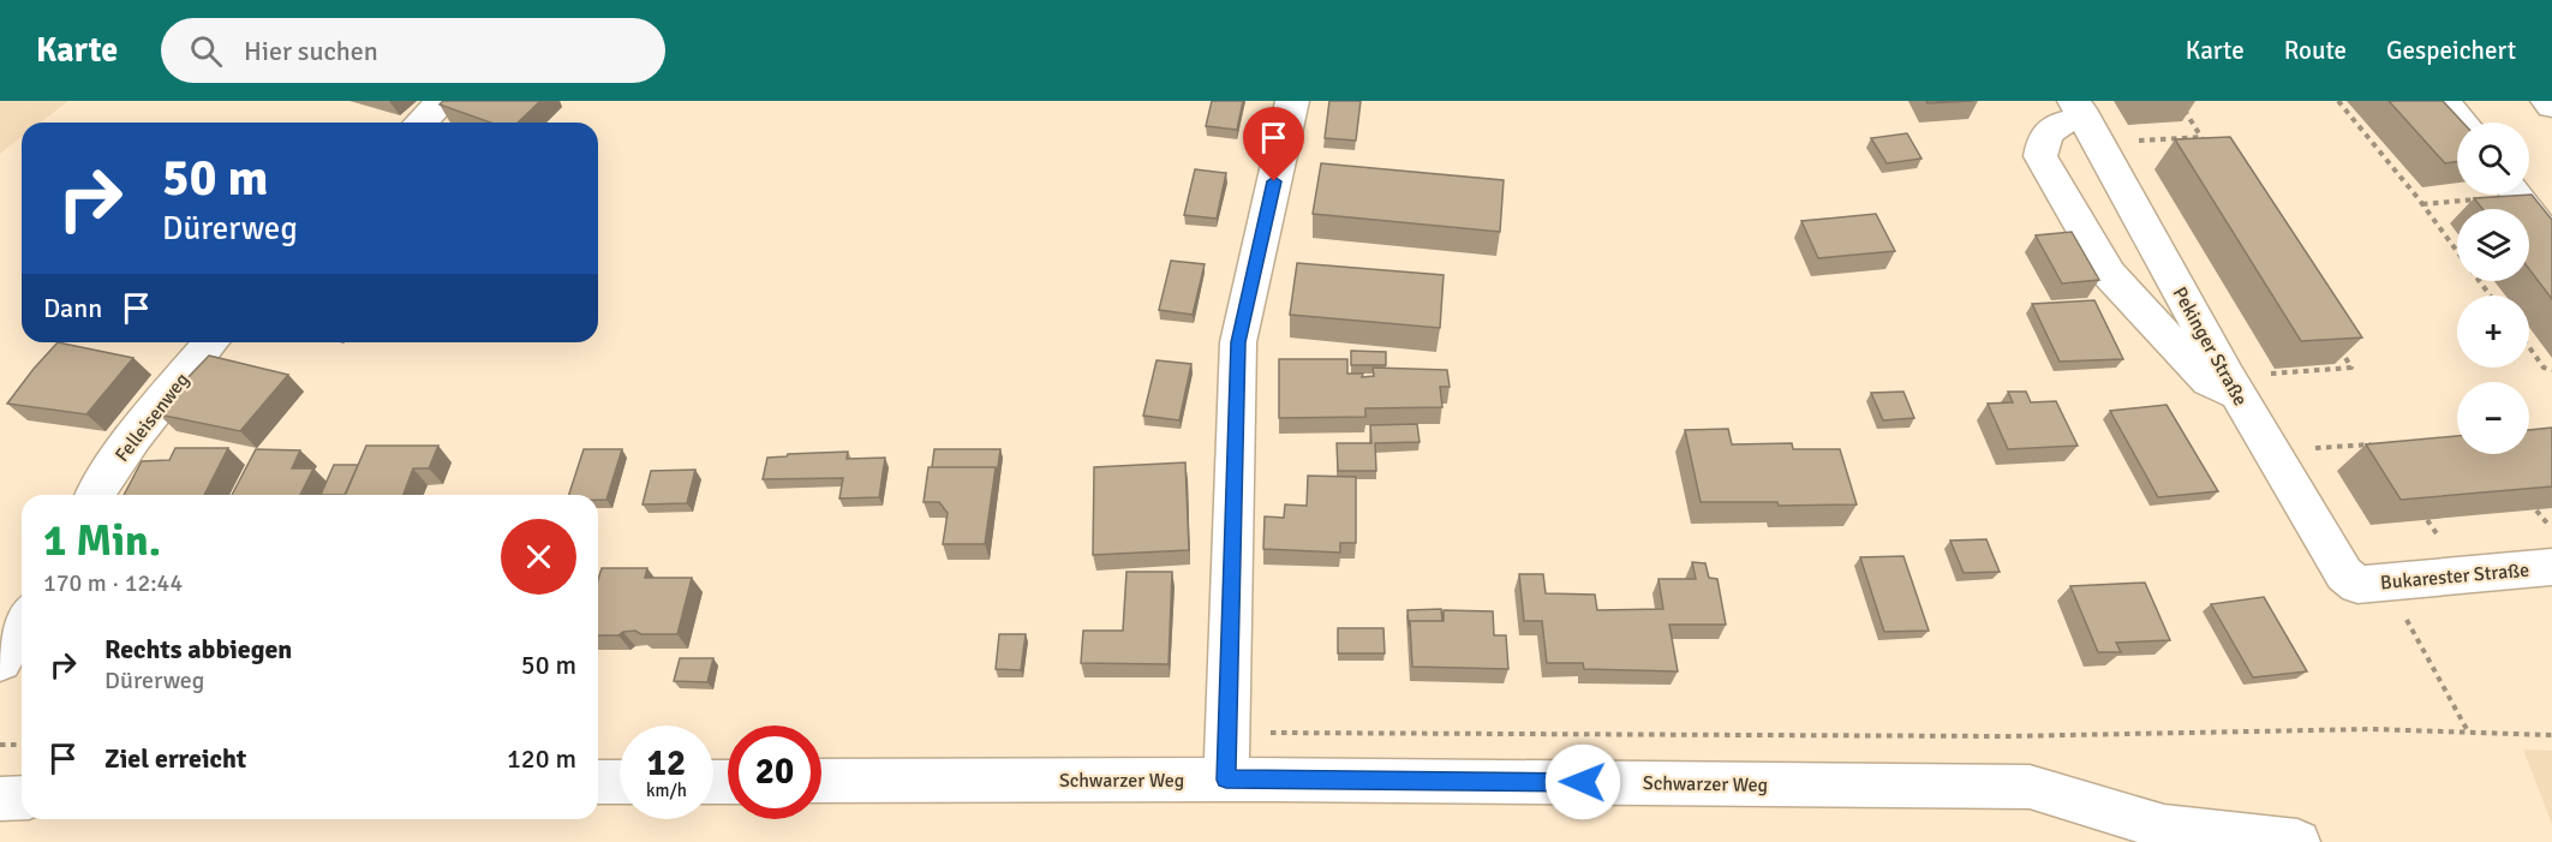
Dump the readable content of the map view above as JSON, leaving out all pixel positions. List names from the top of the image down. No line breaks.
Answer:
{"streets":{"street":["Pekinger Straße","Felleisenweg","Bukarester Straße","Schwarzer Weg"]},"crossings":[["Pekinger Straße","Bukarester Straße"]],"page":{"header":"Karte","search":"Hier suchen","nav":["Karte","Route","Gespeichert"],"map_buttons":["+","−"],"turn":["50 m","Dürerweg"],"then":"Dann","heading":["1 Min.","170 m · 12:44"],"list":[{"name":"Rechts abbiegen","note":"Dürerweg","value":"50 m"},{"name":"Ziel erreicht","value":"120 m"}],"speed":"12 km/h","limit":"20"}}
